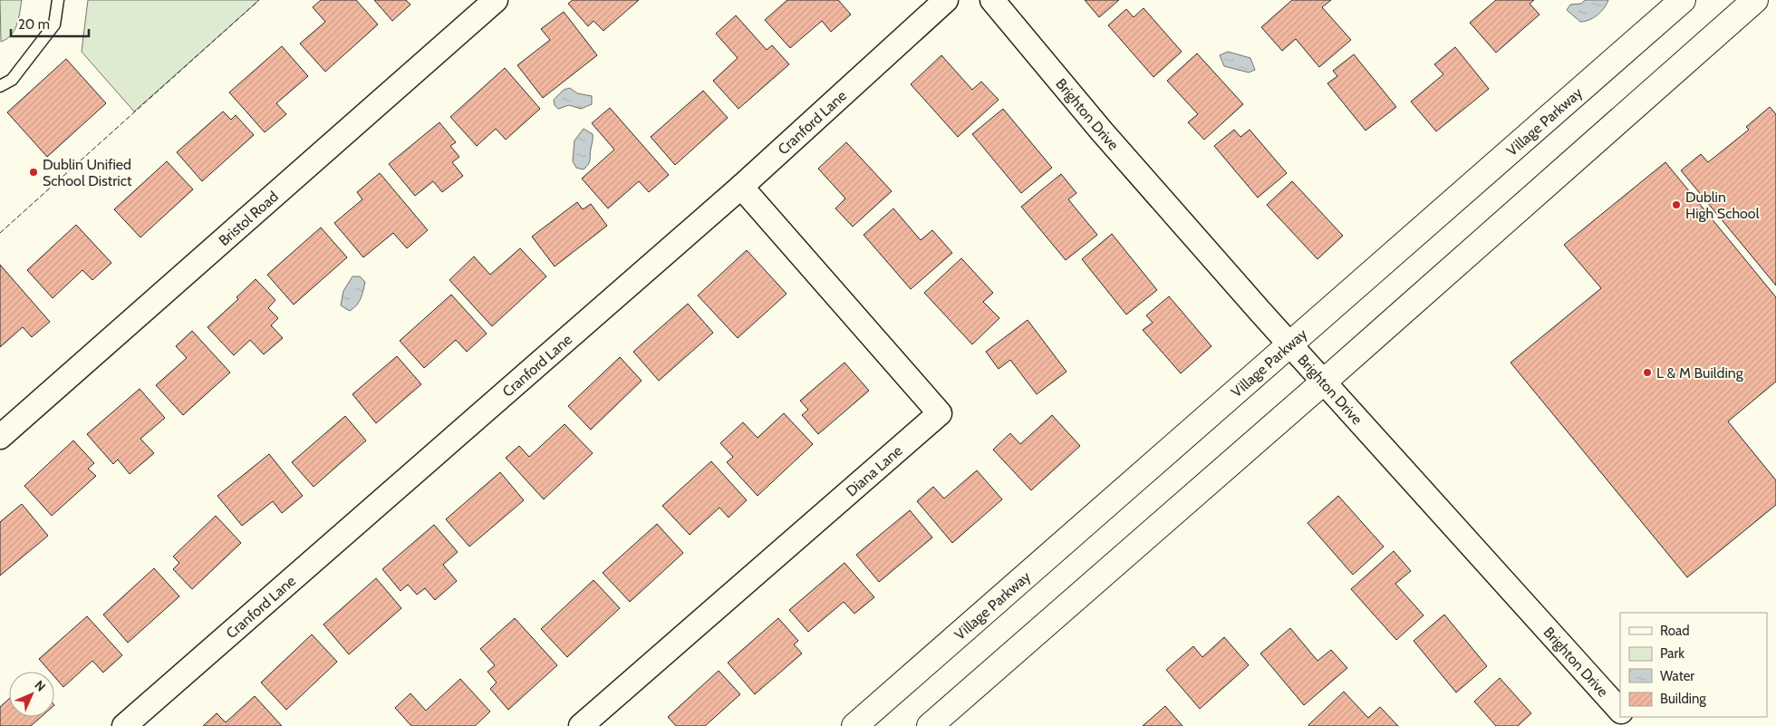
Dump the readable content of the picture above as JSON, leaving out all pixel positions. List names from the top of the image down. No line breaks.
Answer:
{"streets":{"street":["Brighton Drive","Village Parkway","Cranford Lane","Bristol Road","Diana Lane"]},"crossings":[["Brighton Drive","Village Parkway"],["Cranford Lane","Diana Lane"]],"places":["Dublin Unified School District","Dublin High School","L & M Building"],"legend":["Road","Park","Water","Building"],"scale_bar":"20 m","north":"top right"}
